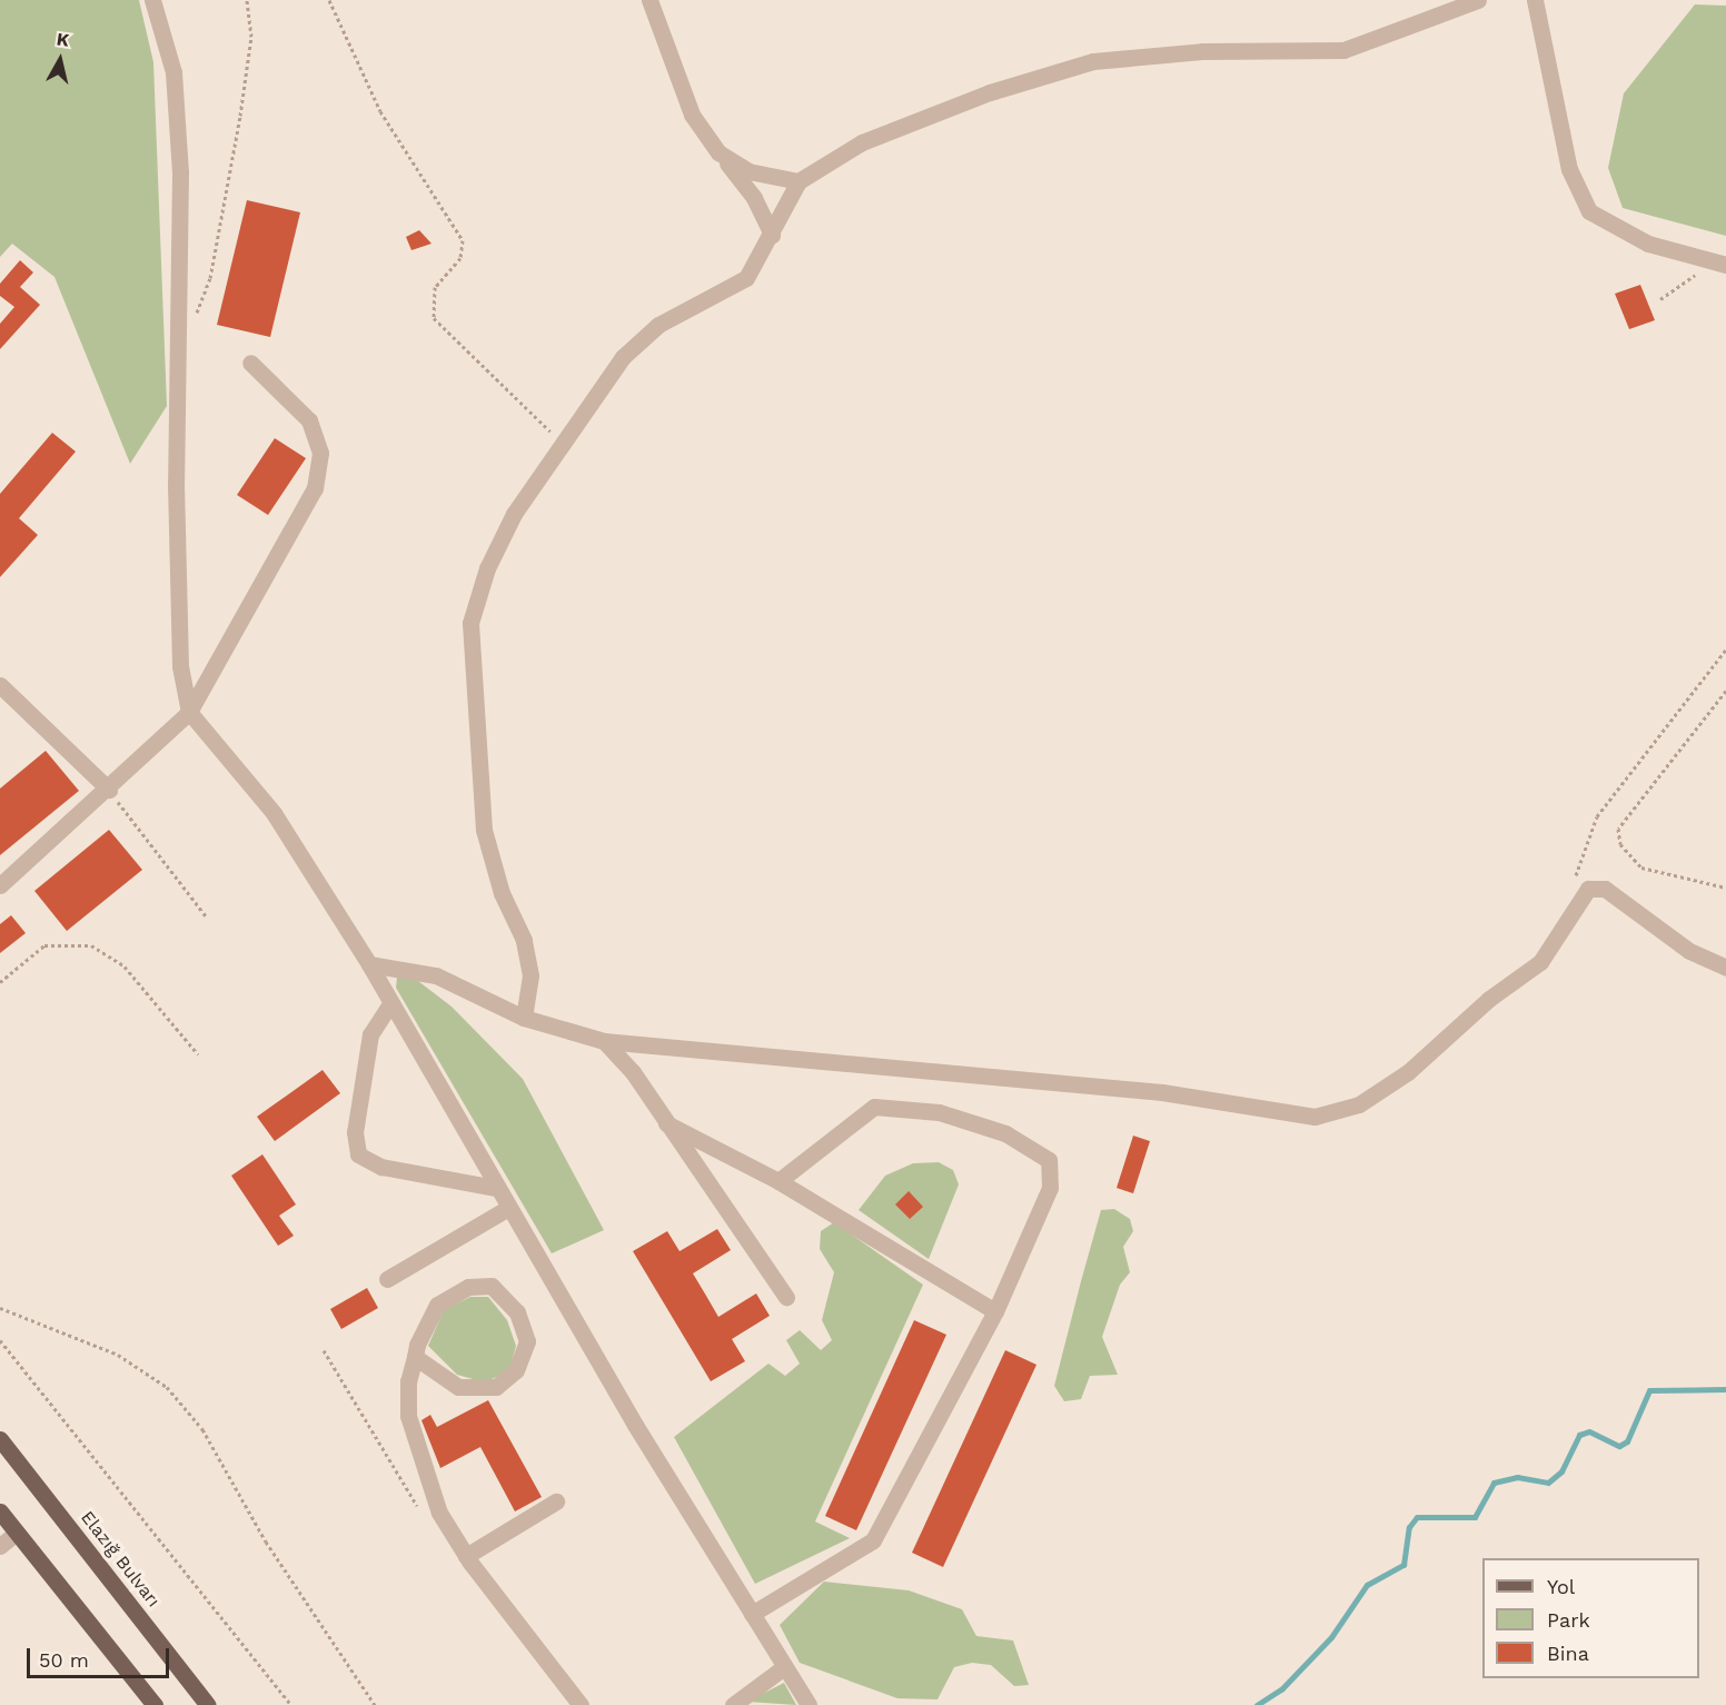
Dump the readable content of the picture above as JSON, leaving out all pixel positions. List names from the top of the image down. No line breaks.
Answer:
{"streets":{"main road":["Elazığ Bulvarı"]},"legend":["Yol","Park","Bina"],"scale_bar":"50 m","north":"top"}
